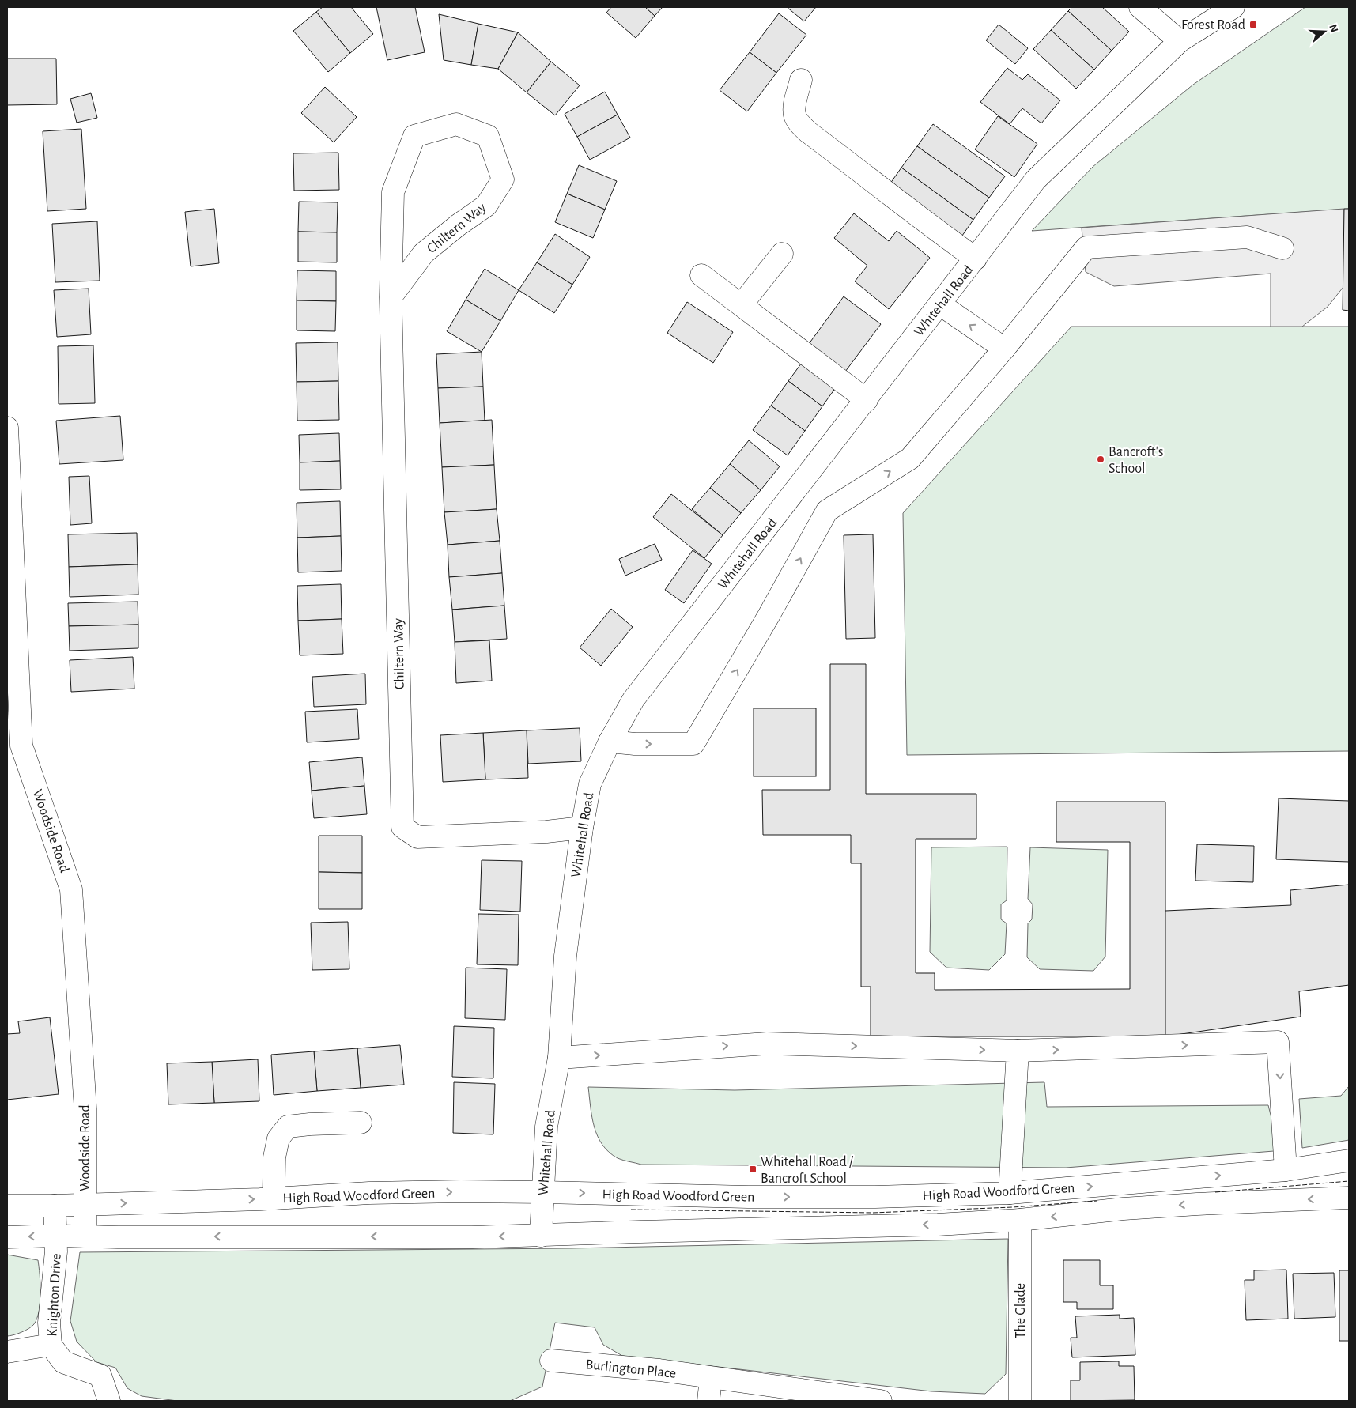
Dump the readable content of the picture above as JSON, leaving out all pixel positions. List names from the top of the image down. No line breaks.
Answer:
{"streets":{"main road":["Chiltern Way","Whitehall Road","Woodside Road","High Road Woodford Green","Knighton Drive","The Glade","Burlington Place"]},"crossings":[["Chiltern Way","Whitehall Road"],["Whitehall Road","High Road Woodford Green"],["Woodside Road","High Road Woodford Green"],["High Road Woodford Green","Knighton Drive"],["High Road Woodford Green","The Glade"]],"places":{"transit":["Forest Road","Whitehall Road / Bancroft School"],"other":["Bancroft's School"]},"north":"right"}
